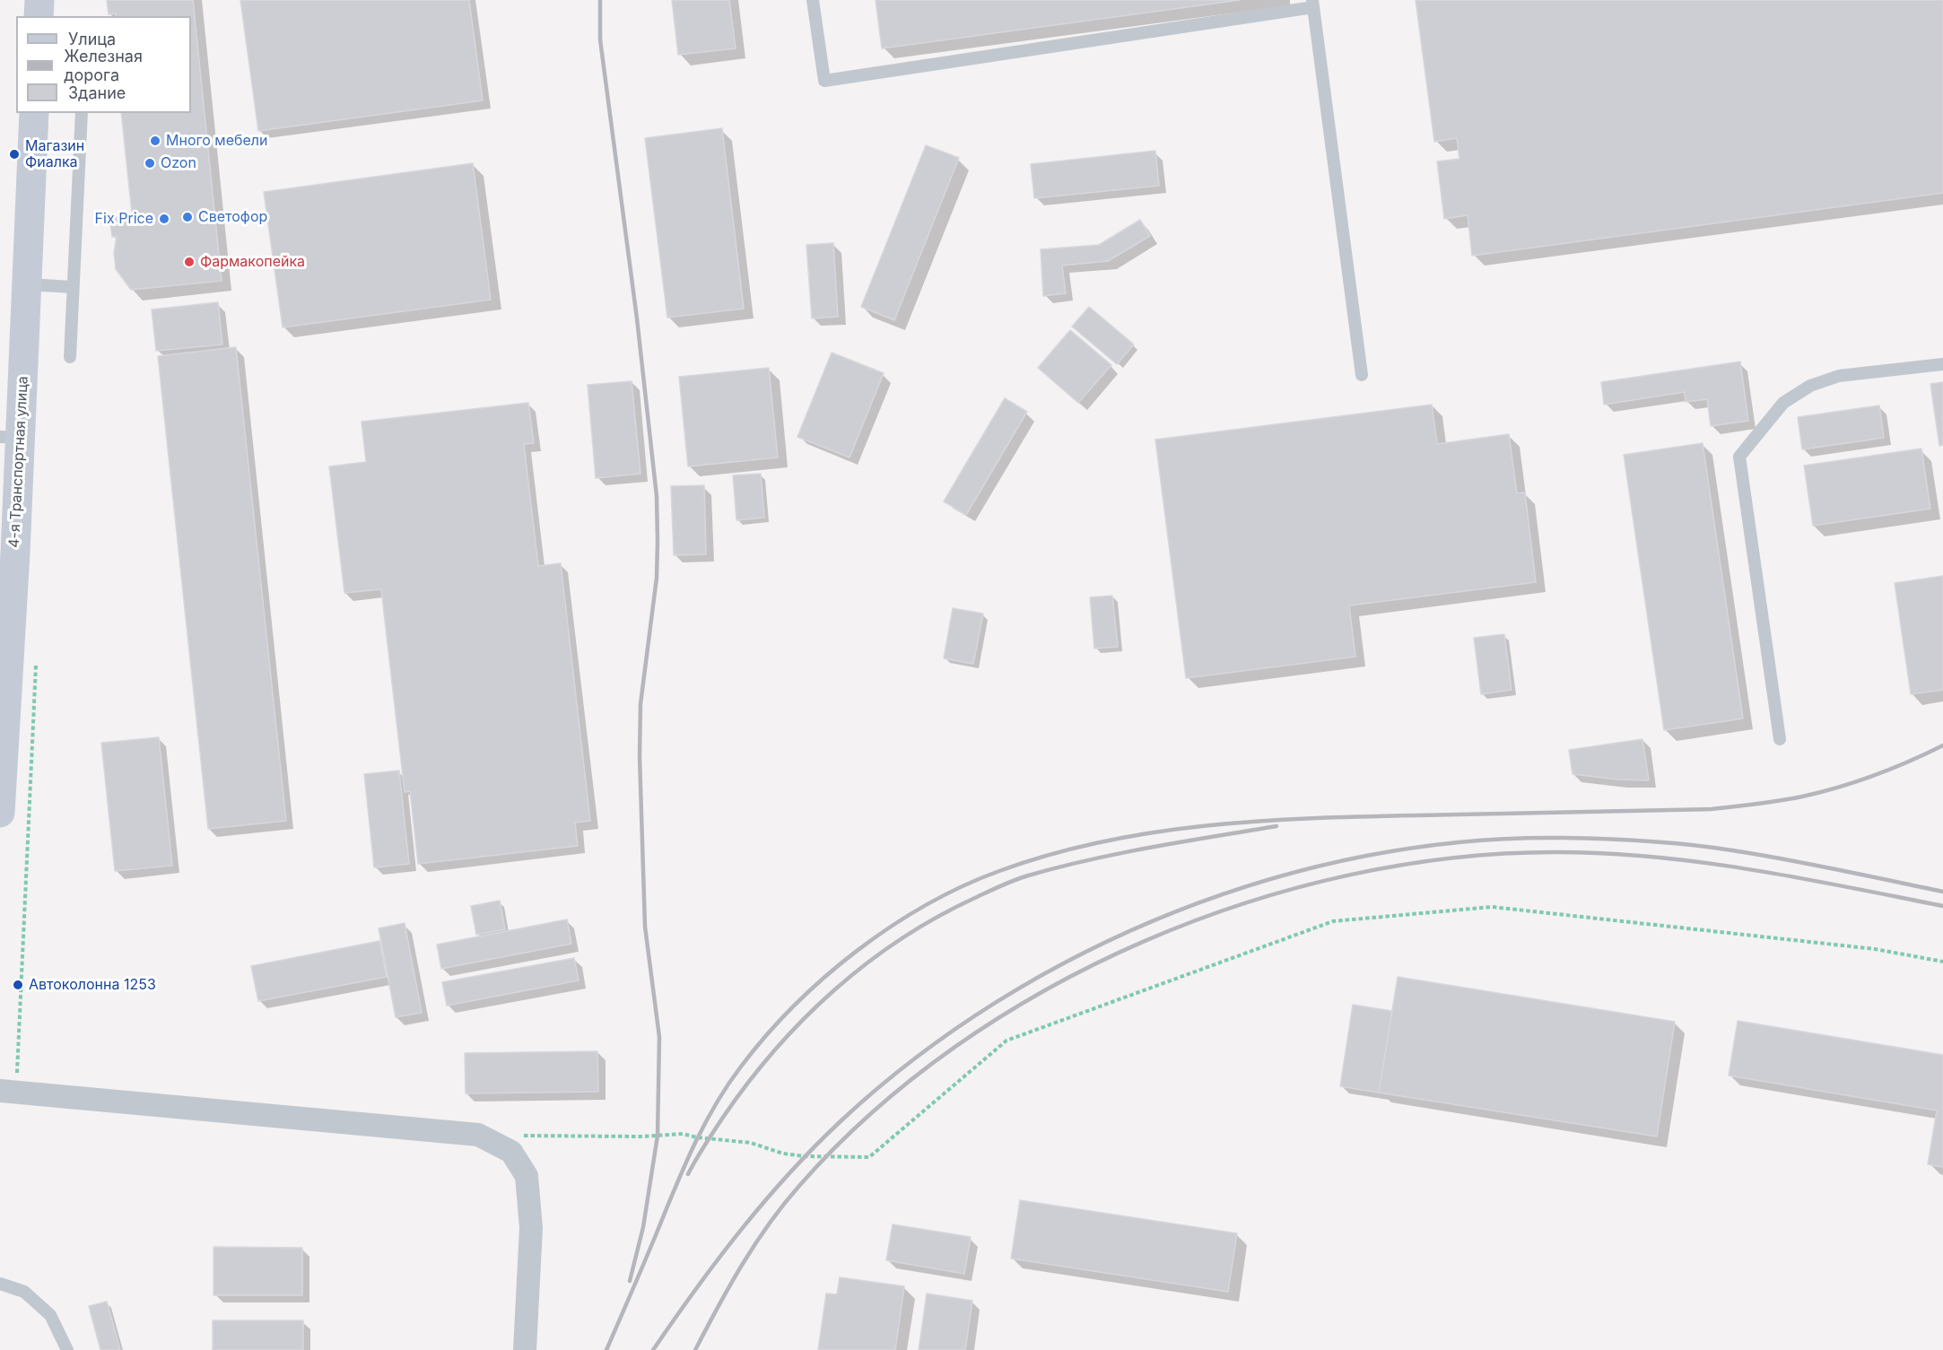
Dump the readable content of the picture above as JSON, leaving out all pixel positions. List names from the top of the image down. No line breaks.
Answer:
{"streets":{"main road":["4-я Транспортная улица"]},"places":["Много мебели","Магазин Фиалка","Ozon","Светофор","Fix Price","Фармакопейка","Автоколонна 1253"],"legend":["Улица","Железная дорога","Здание"]}
